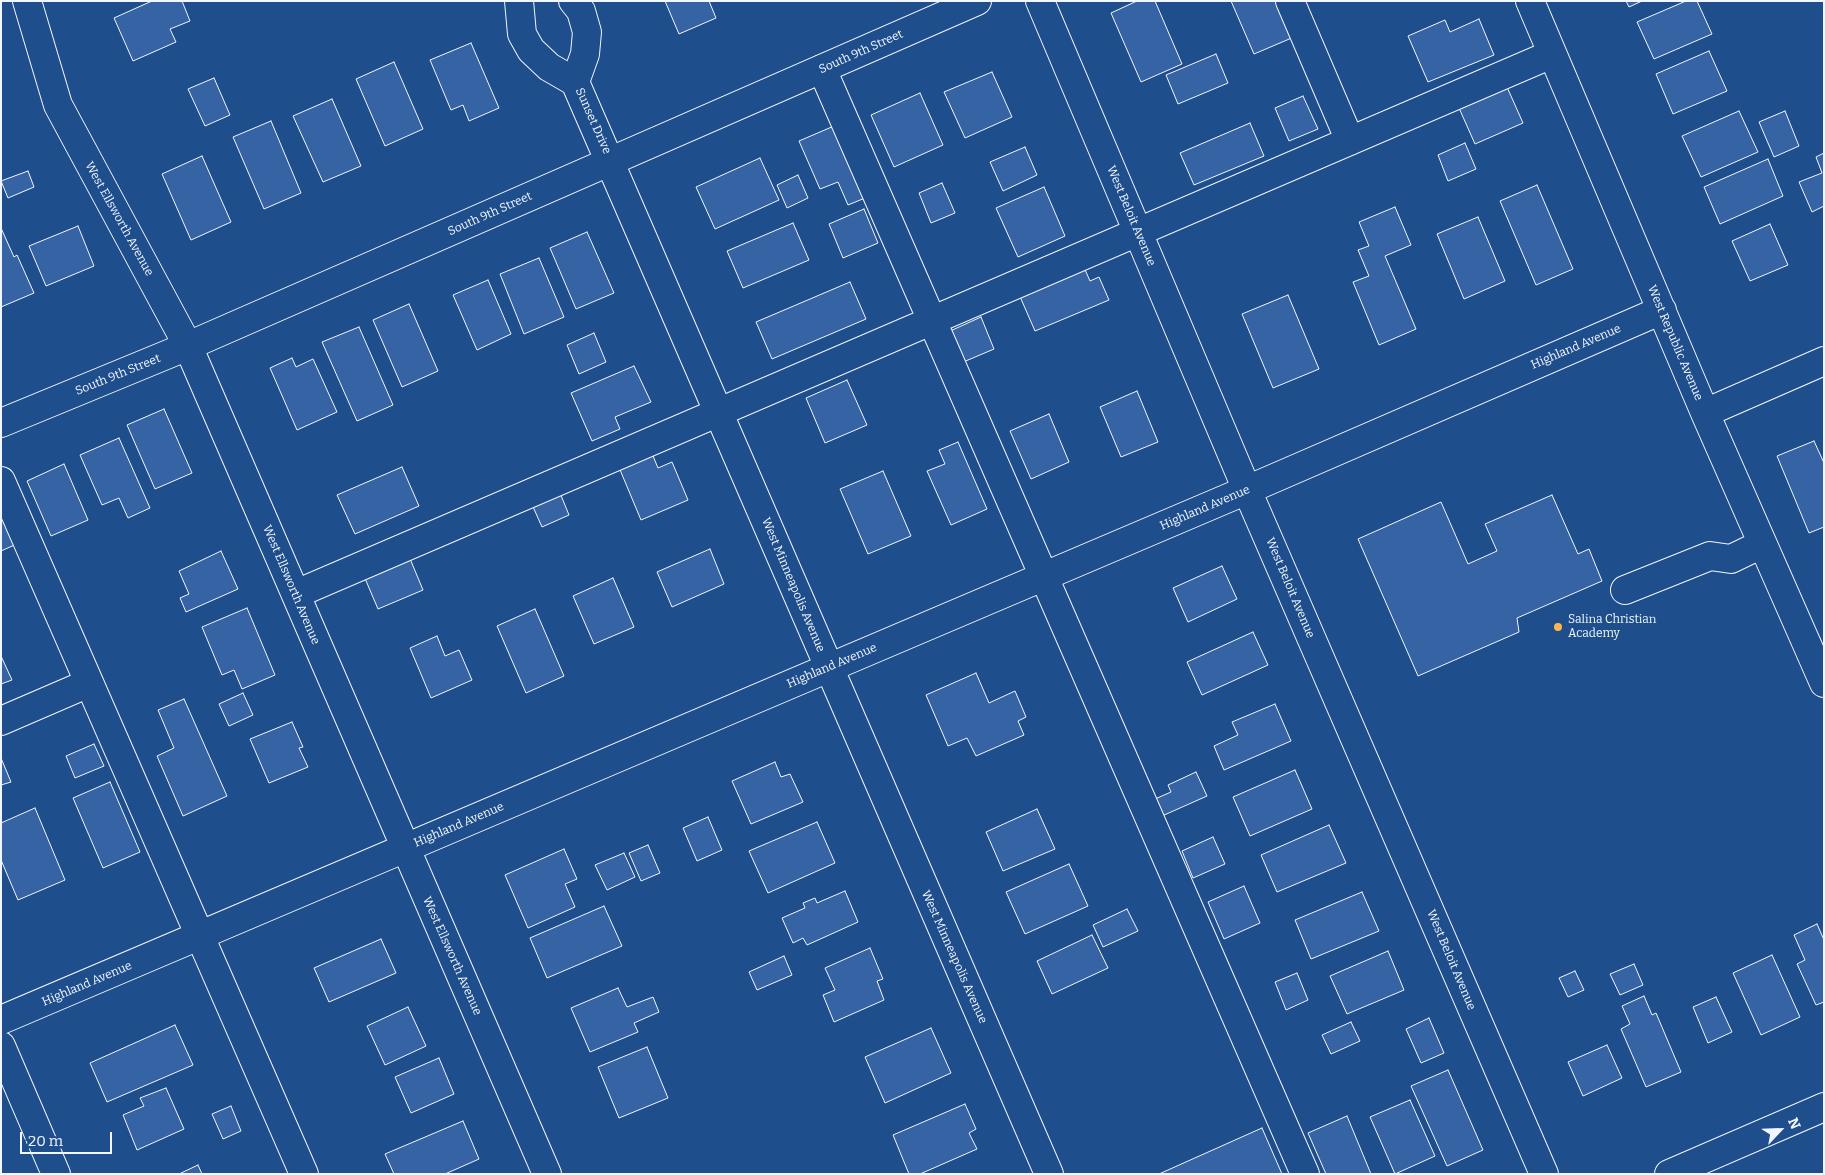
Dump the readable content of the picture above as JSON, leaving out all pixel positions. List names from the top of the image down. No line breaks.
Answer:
{"streets":{"street":["South 9th Street","Sunset Drive","West Beloit Avenue","West Ellsworth Avenue","West Republic Avenue","Highland Avenue","West Minneapolis Avenue"]},"crossings":[["South 9th Street","Sunset Drive"],["South 9th Street","West Ellsworth Avenue"],["South 9th Street","West Minneapolis Avenue"],["Sunset Drive","West Minneapolis Avenue"],["West Beloit Avenue","Highland Avenue"],["West Ellsworth Avenue","Highland Avenue"],["West Republic Avenue","Highland Avenue"],["Highland Avenue","West Minneapolis Avenue"]],"places":["Salina Christian Academy"],"scale_bar":"20 m","north":"top right"}
